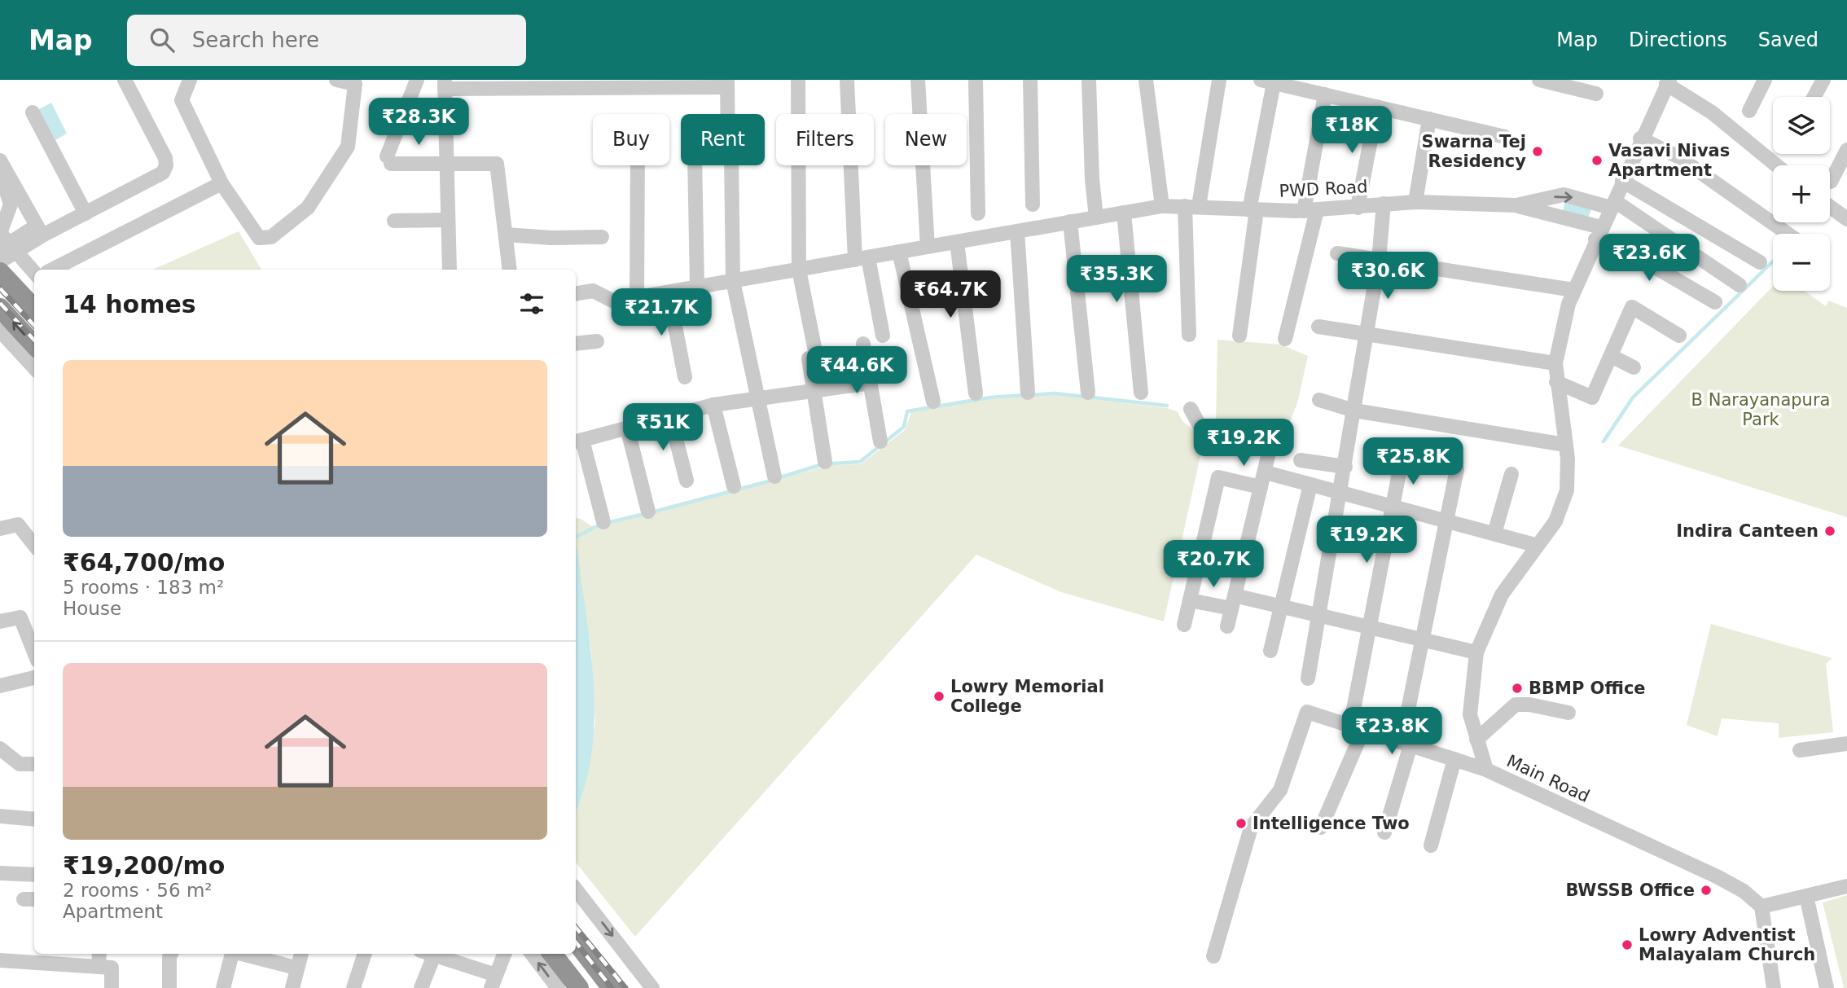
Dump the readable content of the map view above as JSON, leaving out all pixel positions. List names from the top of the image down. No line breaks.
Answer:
{"streets":{"street":["PWD Road","Main Road"]},"crossings":[["PWD Road","Main Road"]],"parks":["B Narayanapura Park"],"places":["Swarna Tej Residency","Vasavi Nivas Apartment","Indira Canteen","BBMP Office","Lowry Memorial College","Intelligence Two","BWSSB Office","Lowry Adventist Malayalam Church"],"page":{"header":"Map","search":"Search here","nav":["Map","Directions","Saved"],"map_buttons":["+","−"],"price":["₹28.3K","₹18K","₹23.6K","₹30.6K","₹35.3K","₹64.7K","₹21.7K","₹44.6K","₹51K","₹19.2K","₹25.8K","₹19.2K","₹20.7K","₹23.8K"],"chip":["Buy","Rent","Filters","New"],"heading":"14 homes","list":[{"name":"₹64,700/mo","note":"5 rooms · 183 m² · House"},{"name":"₹19,200/mo","note":"2 rooms · 56 m² · Apartment"}]}}
